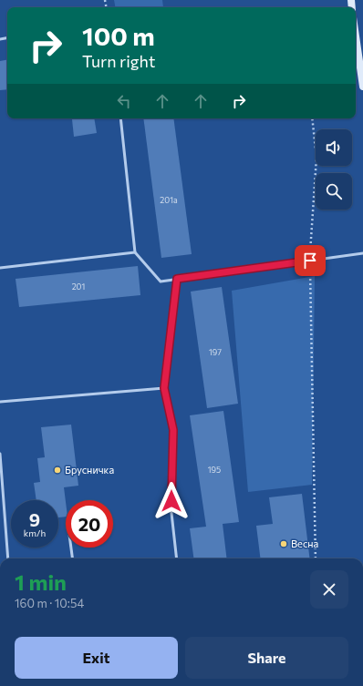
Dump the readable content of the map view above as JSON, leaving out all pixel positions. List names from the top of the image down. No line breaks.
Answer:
{"places":["Брусничка","Весна"],"house_numbers":["201а","201","197","195"],"page":{"turn":["100 m","Turn right"],"speed":"9 km/h","limit":"20","heading":["1 min","160 m · 10:54"],"buttons":["Exit","Share"]}}
